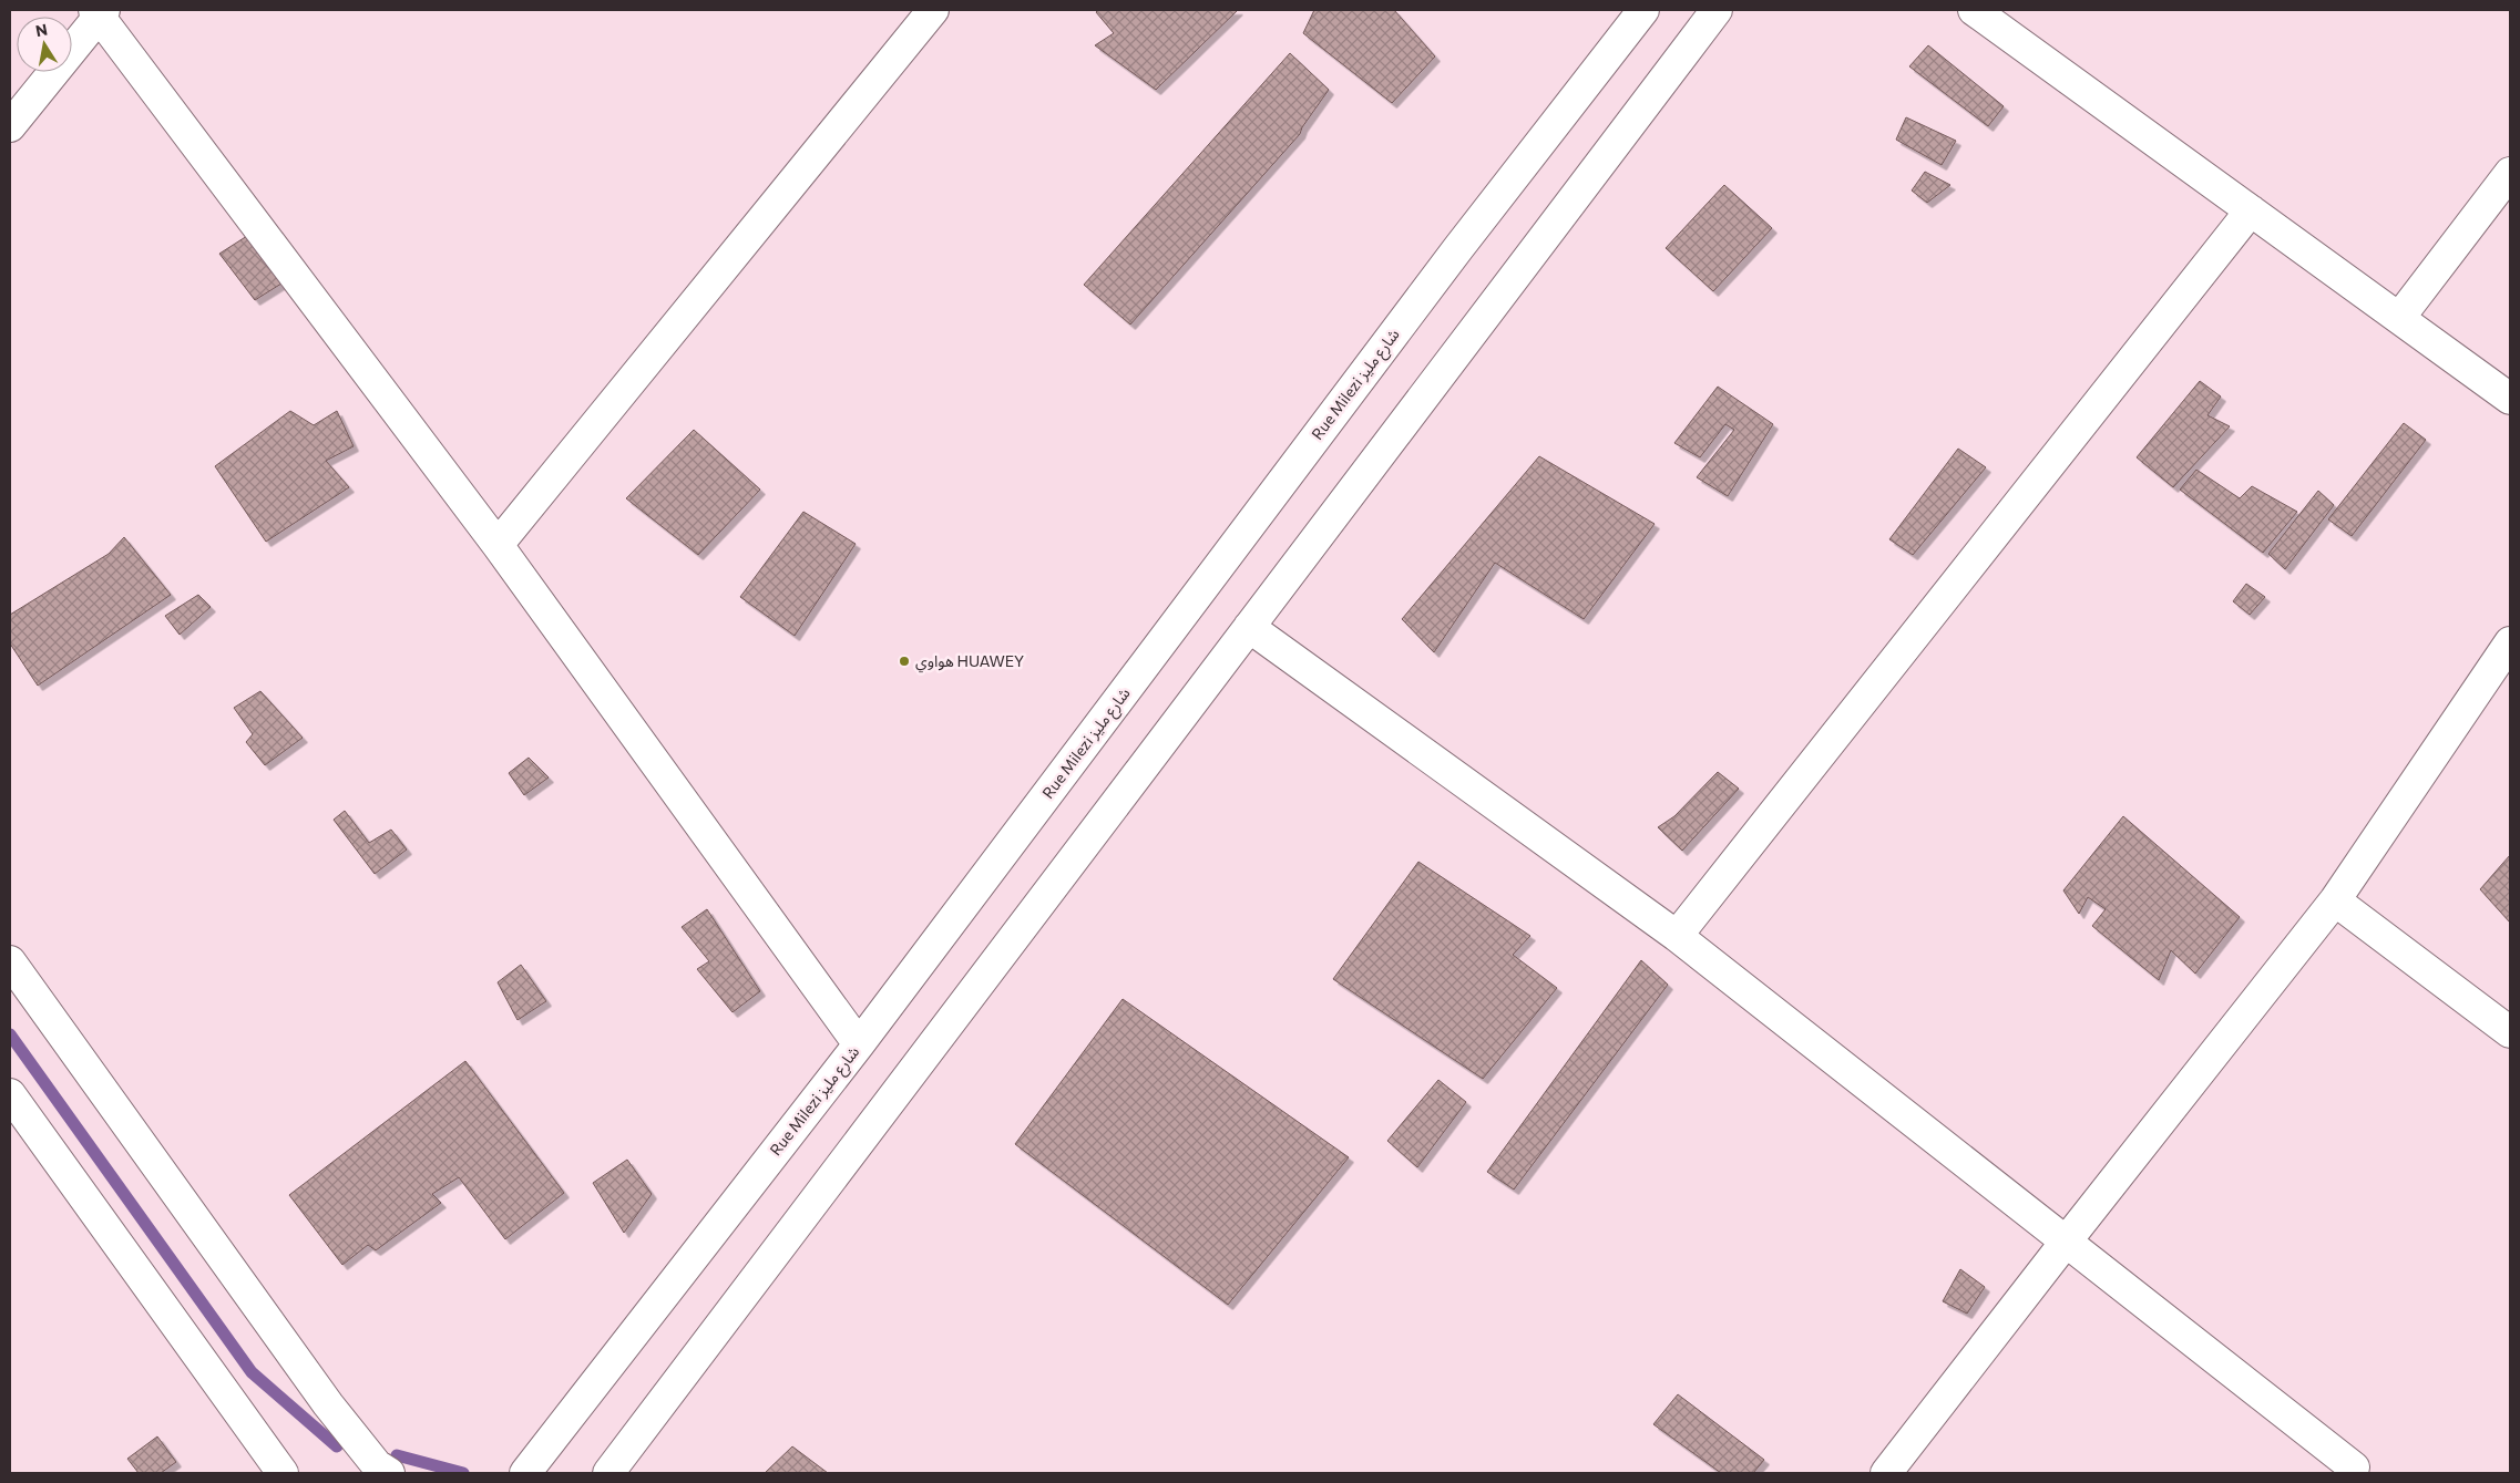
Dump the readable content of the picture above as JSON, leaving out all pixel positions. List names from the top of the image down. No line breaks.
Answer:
{"streets":{"street":["Rue Milezi شارع مليز"]},"places":["هواوي HUAWEY"],"north":"top"}
